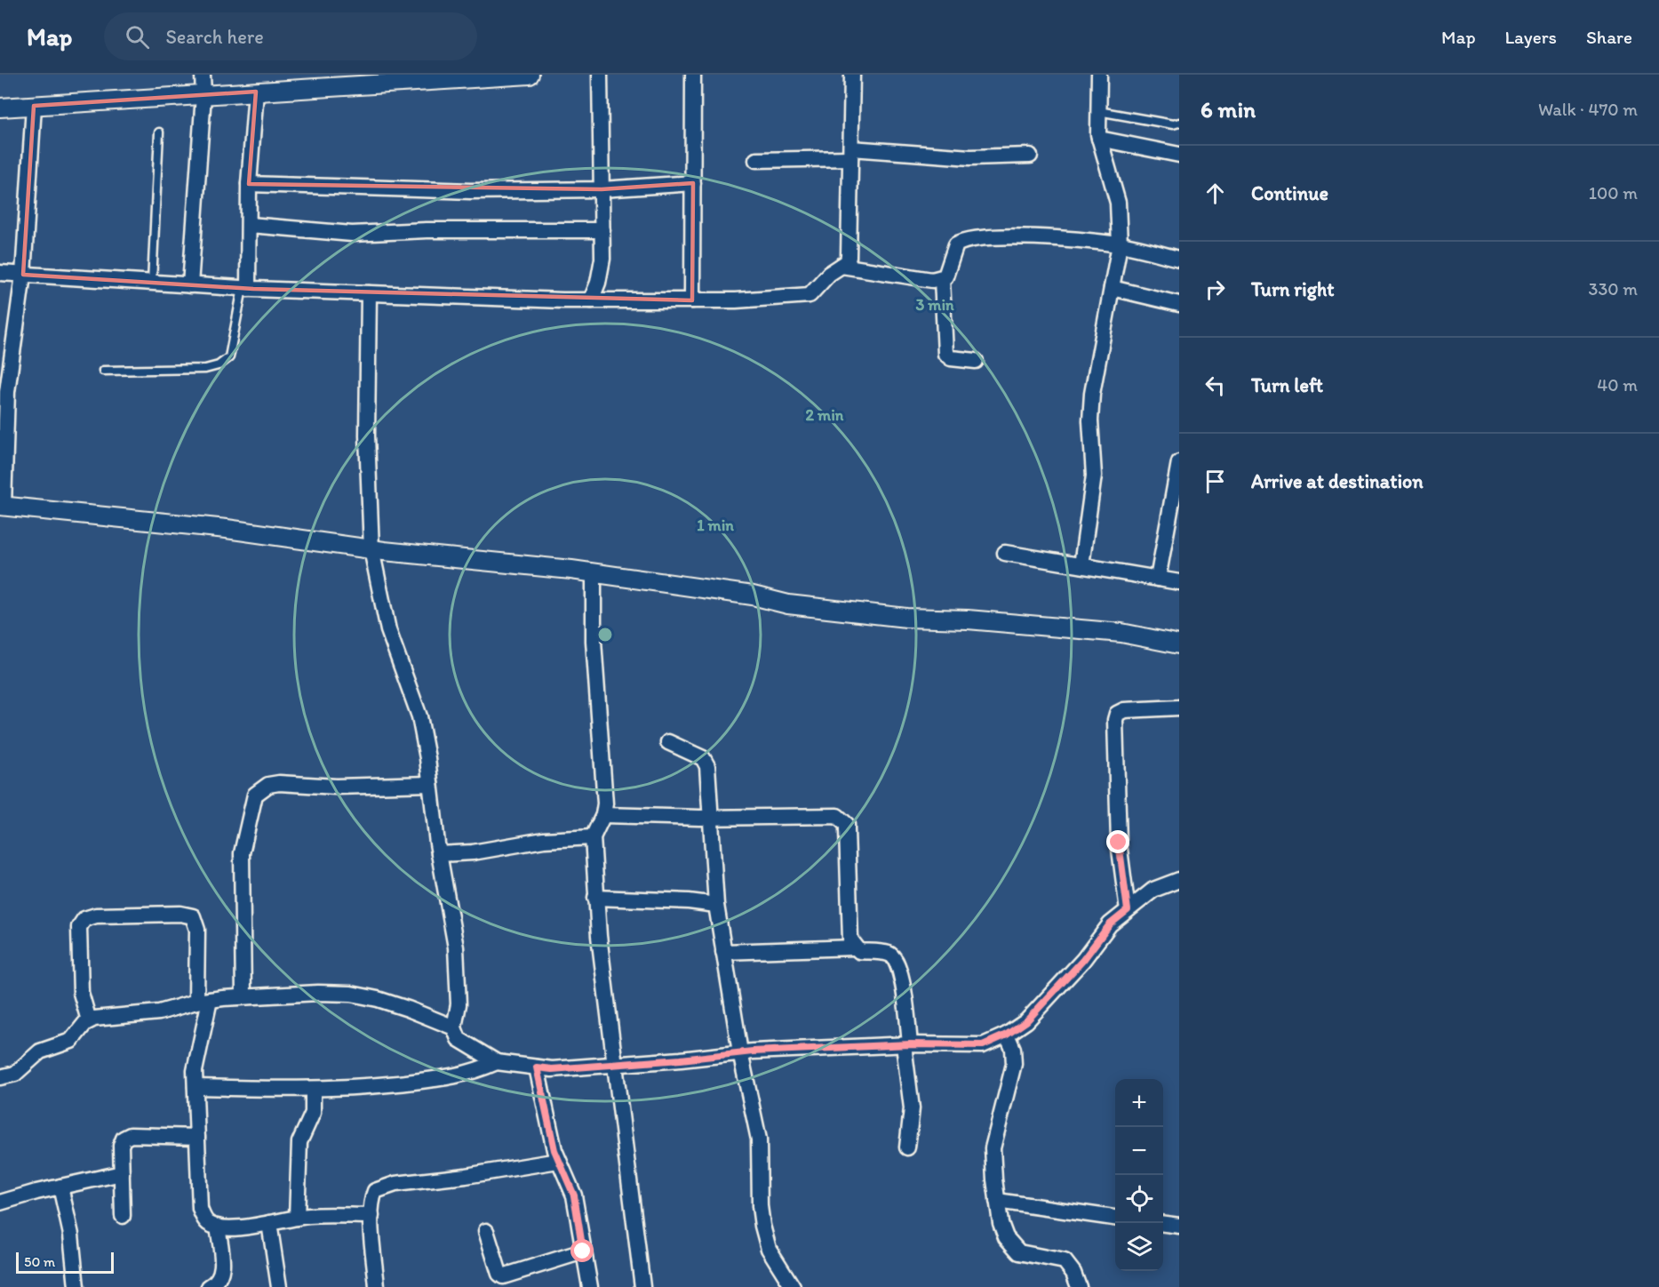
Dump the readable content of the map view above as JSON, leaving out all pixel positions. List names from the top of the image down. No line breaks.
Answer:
{"scale_bar":"50 m","page":{"header":"Map","search":"Search here","nav":["Map","Layers","Share"],"heading":["6 min","Walk · 470 m"],"list":[["Continue","100 m"],["Turn right","330 m"],["Turn left","40 m"],"Arrive at destination"],"map_buttons":["+","−"],"scale":"50 m"},"rings":["3 min","2 min","1 min"]}
